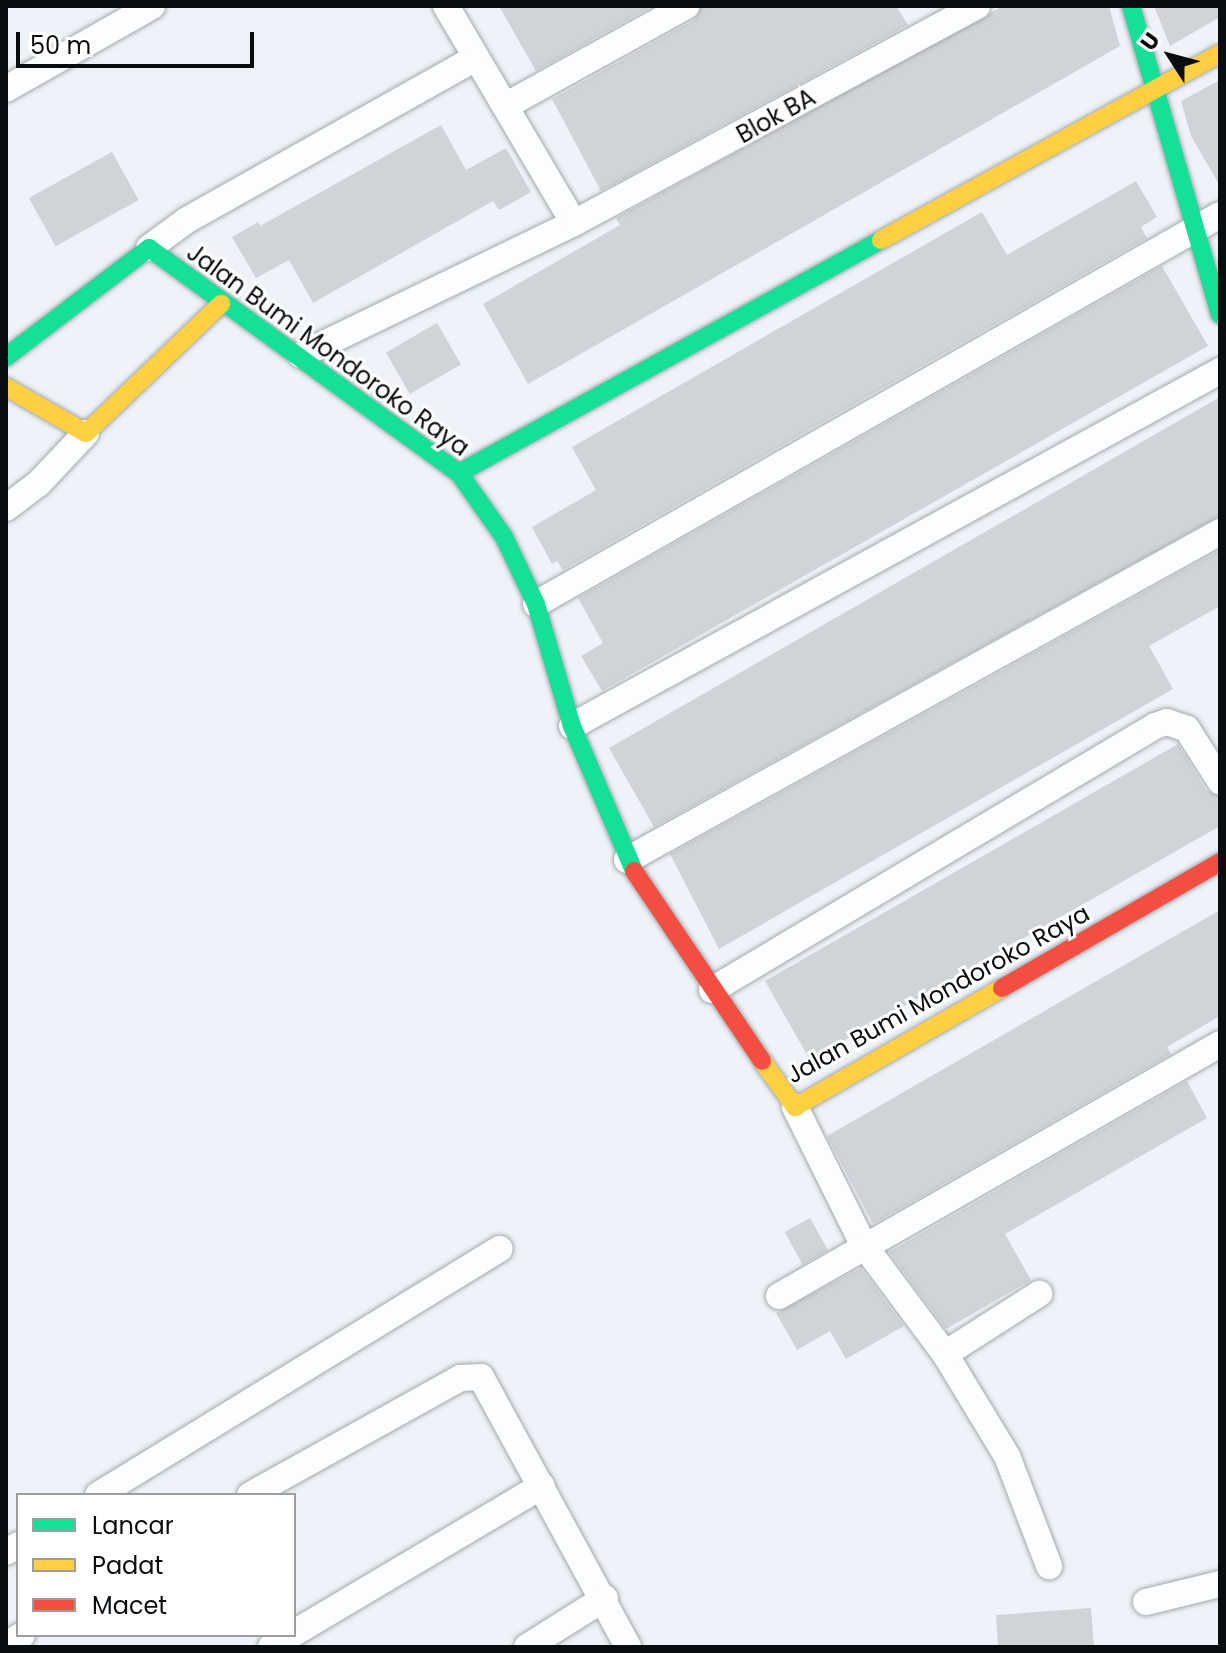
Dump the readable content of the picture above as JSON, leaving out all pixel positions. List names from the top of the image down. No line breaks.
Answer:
{"streets":{"street":["Blok BA","Jalan Bumi Mondoroko Raya"]},"crossings":[["Blok BA","Jalan Bumi Mondoroko Raya"]],"legend":["Lancar","Padat","Macet"],"scale_bar":"50 m","north":"top left"}
